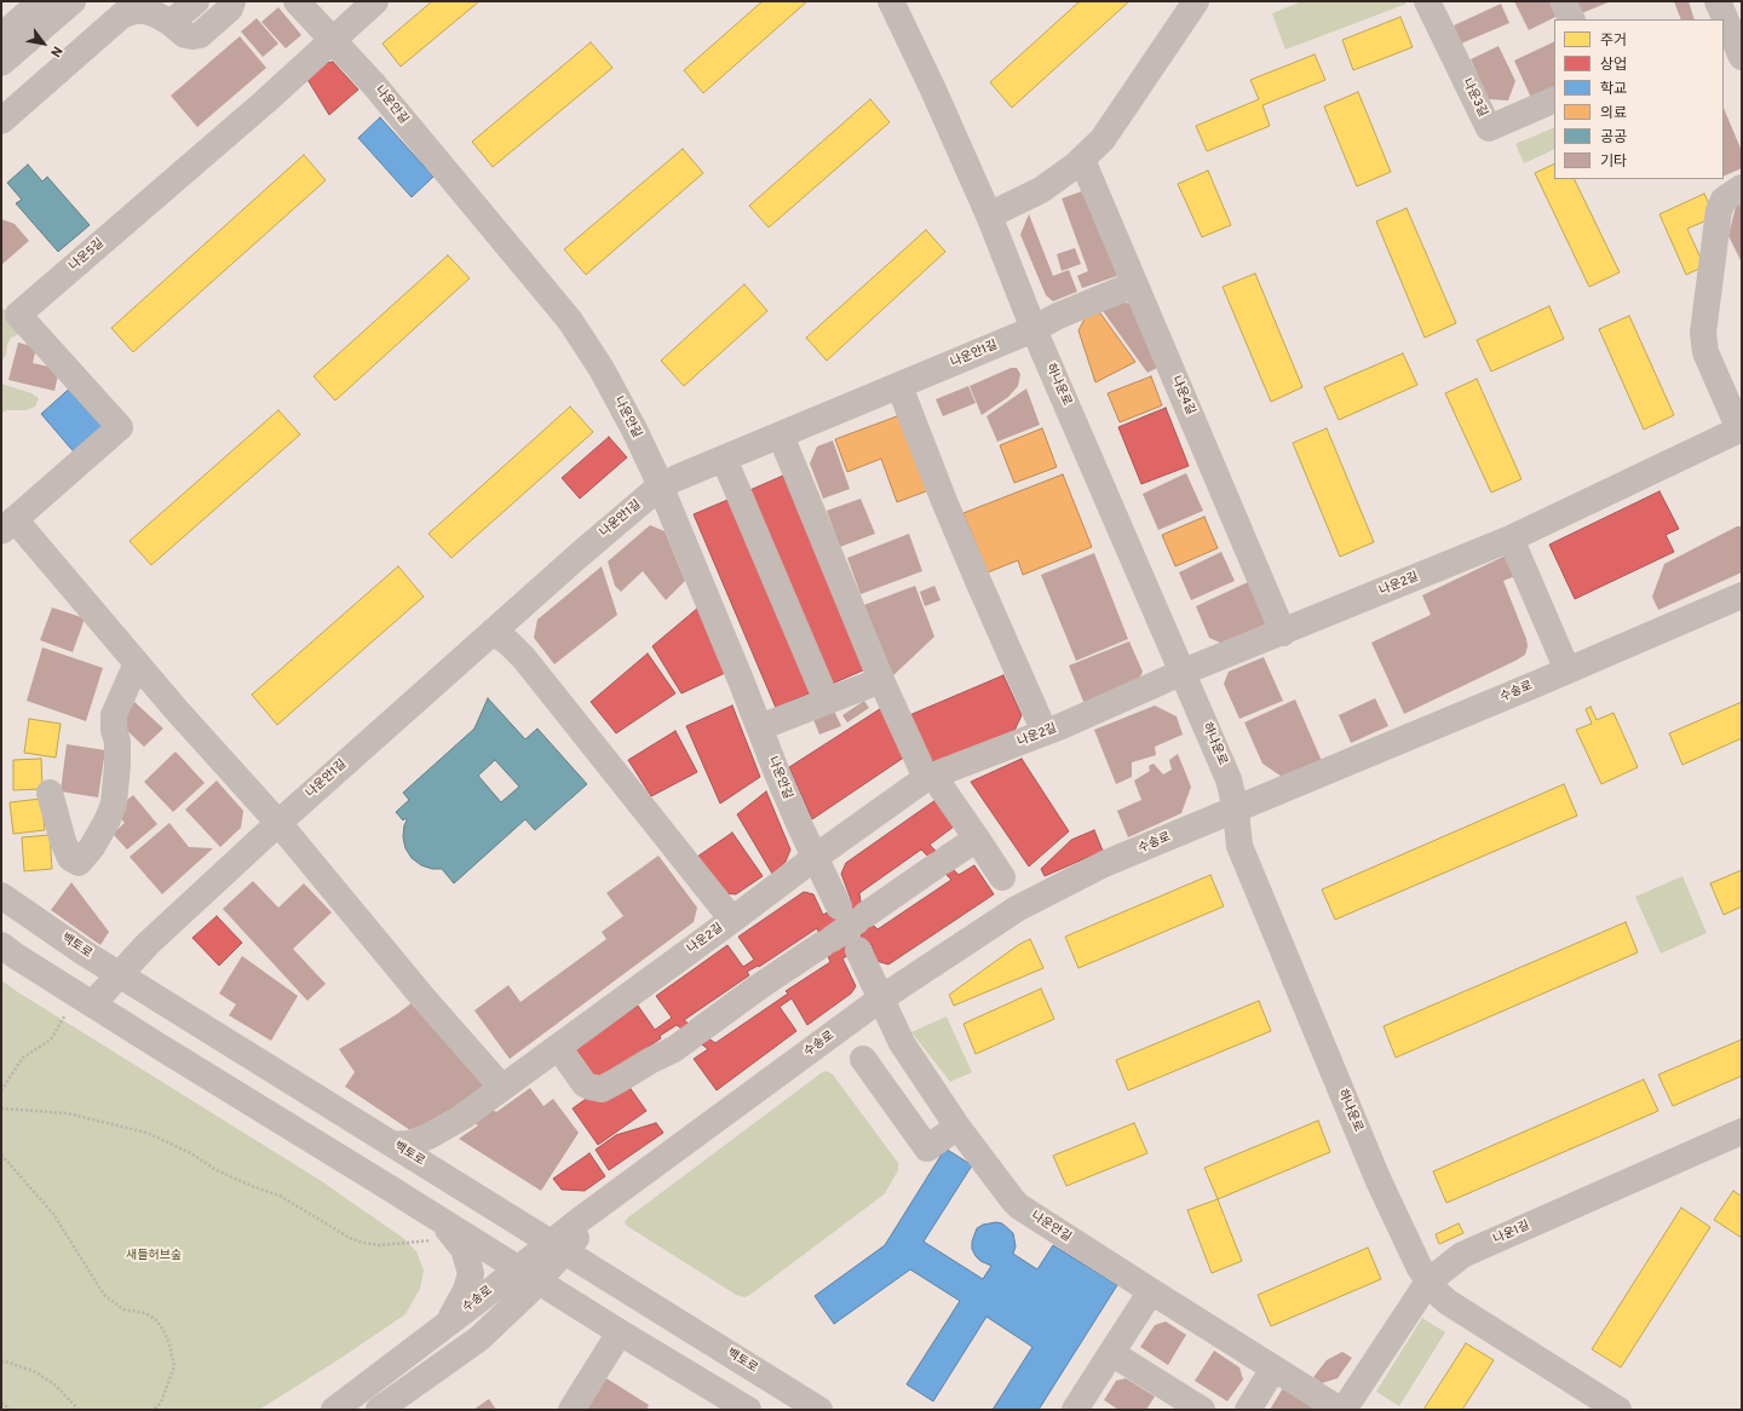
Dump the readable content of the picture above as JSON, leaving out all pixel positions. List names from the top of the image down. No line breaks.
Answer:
{"streets":{"street":["나운3길","나운안길","나운5길","나운안1길","하나운로","나운4길","나운2길","수송로","백토로","나운1길"]},"crossings":[["나운안길","나운5길"],["나운안길","나운안1길"],["나운안길","나운2길"],["나운안길","수송로"],["나운안길","나운1길"],["나운안1길","하나운로"],["나운안1길","나운4길"],["나운안1길","백토로"],["하나운로","나운2길"],["하나운로","수송로"],["하나운로","나운1길"],["나운4길","나운2길"],["나운2길","백토로"],["수송로","백토로"]],"parks":["새들허브숲"],"legend":["주거","상업","학교","의료","공공","기타"],"north":"bottom right"}
